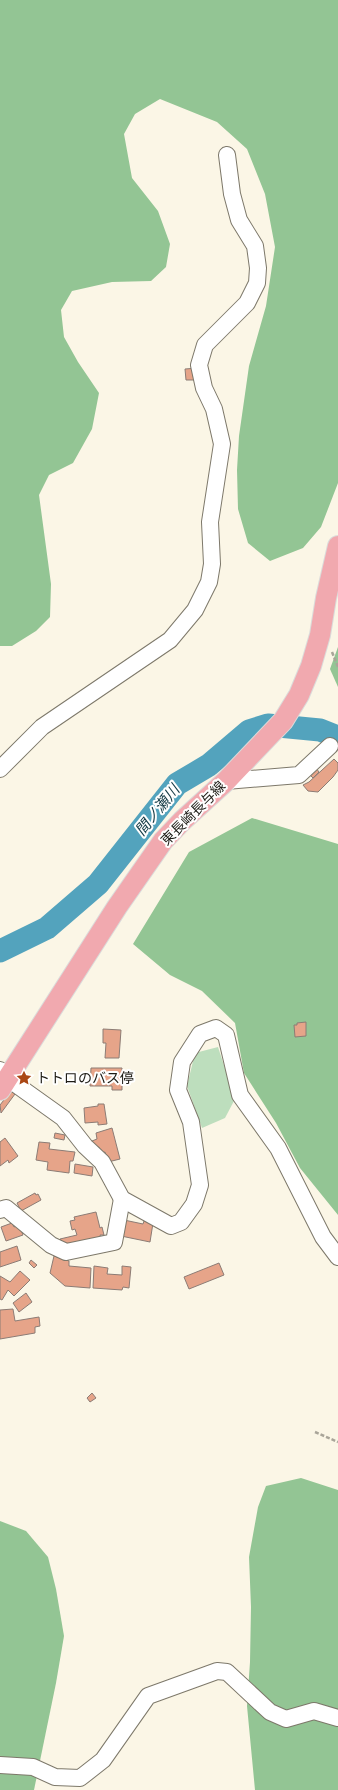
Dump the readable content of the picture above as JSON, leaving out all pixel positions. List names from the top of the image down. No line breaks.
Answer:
{"streets":{"main road":["東長崎長与線"]},"water":["間ノ瀬川"],"places":{"place":["トトロのバス停"]}}
